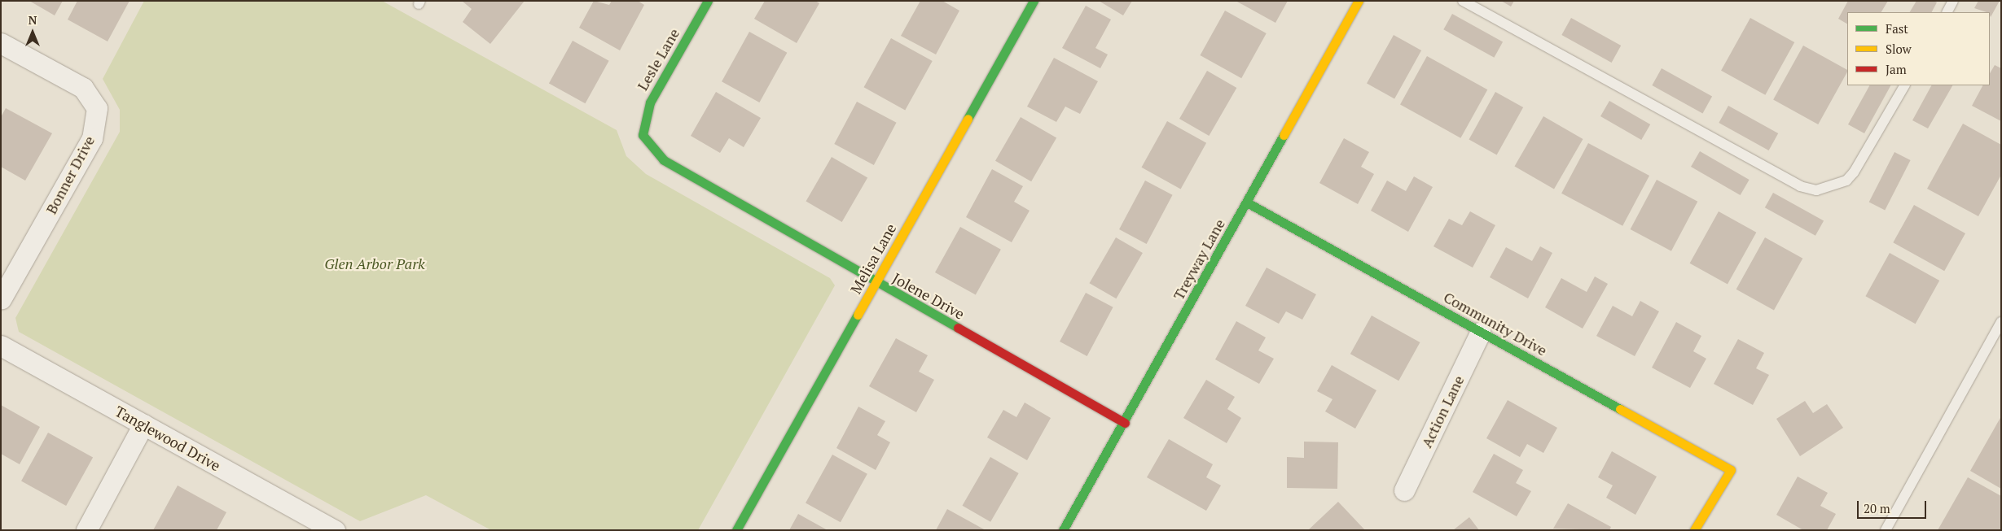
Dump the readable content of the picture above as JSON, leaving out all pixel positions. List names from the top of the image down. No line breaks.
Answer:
{"streets":{"street":["Lesle Lane","Bonner Drive","Melisa Lane","Treyway Lane","Jolene Drive","Community Drive","Action Lane","Tanglewood Drive"]},"crossings":[["Lesle Lane","Jolene Drive"],["Melisa Lane","Jolene Drive"],["Treyway Lane","Jolene Drive"],["Treyway Lane","Community Drive"],["Community Drive","Action Lane"]],"parks":["Glen Arbor Park"],"legend":["Fast","Slow","Jam"],"scale_bar":"20 m","north":"top"}
